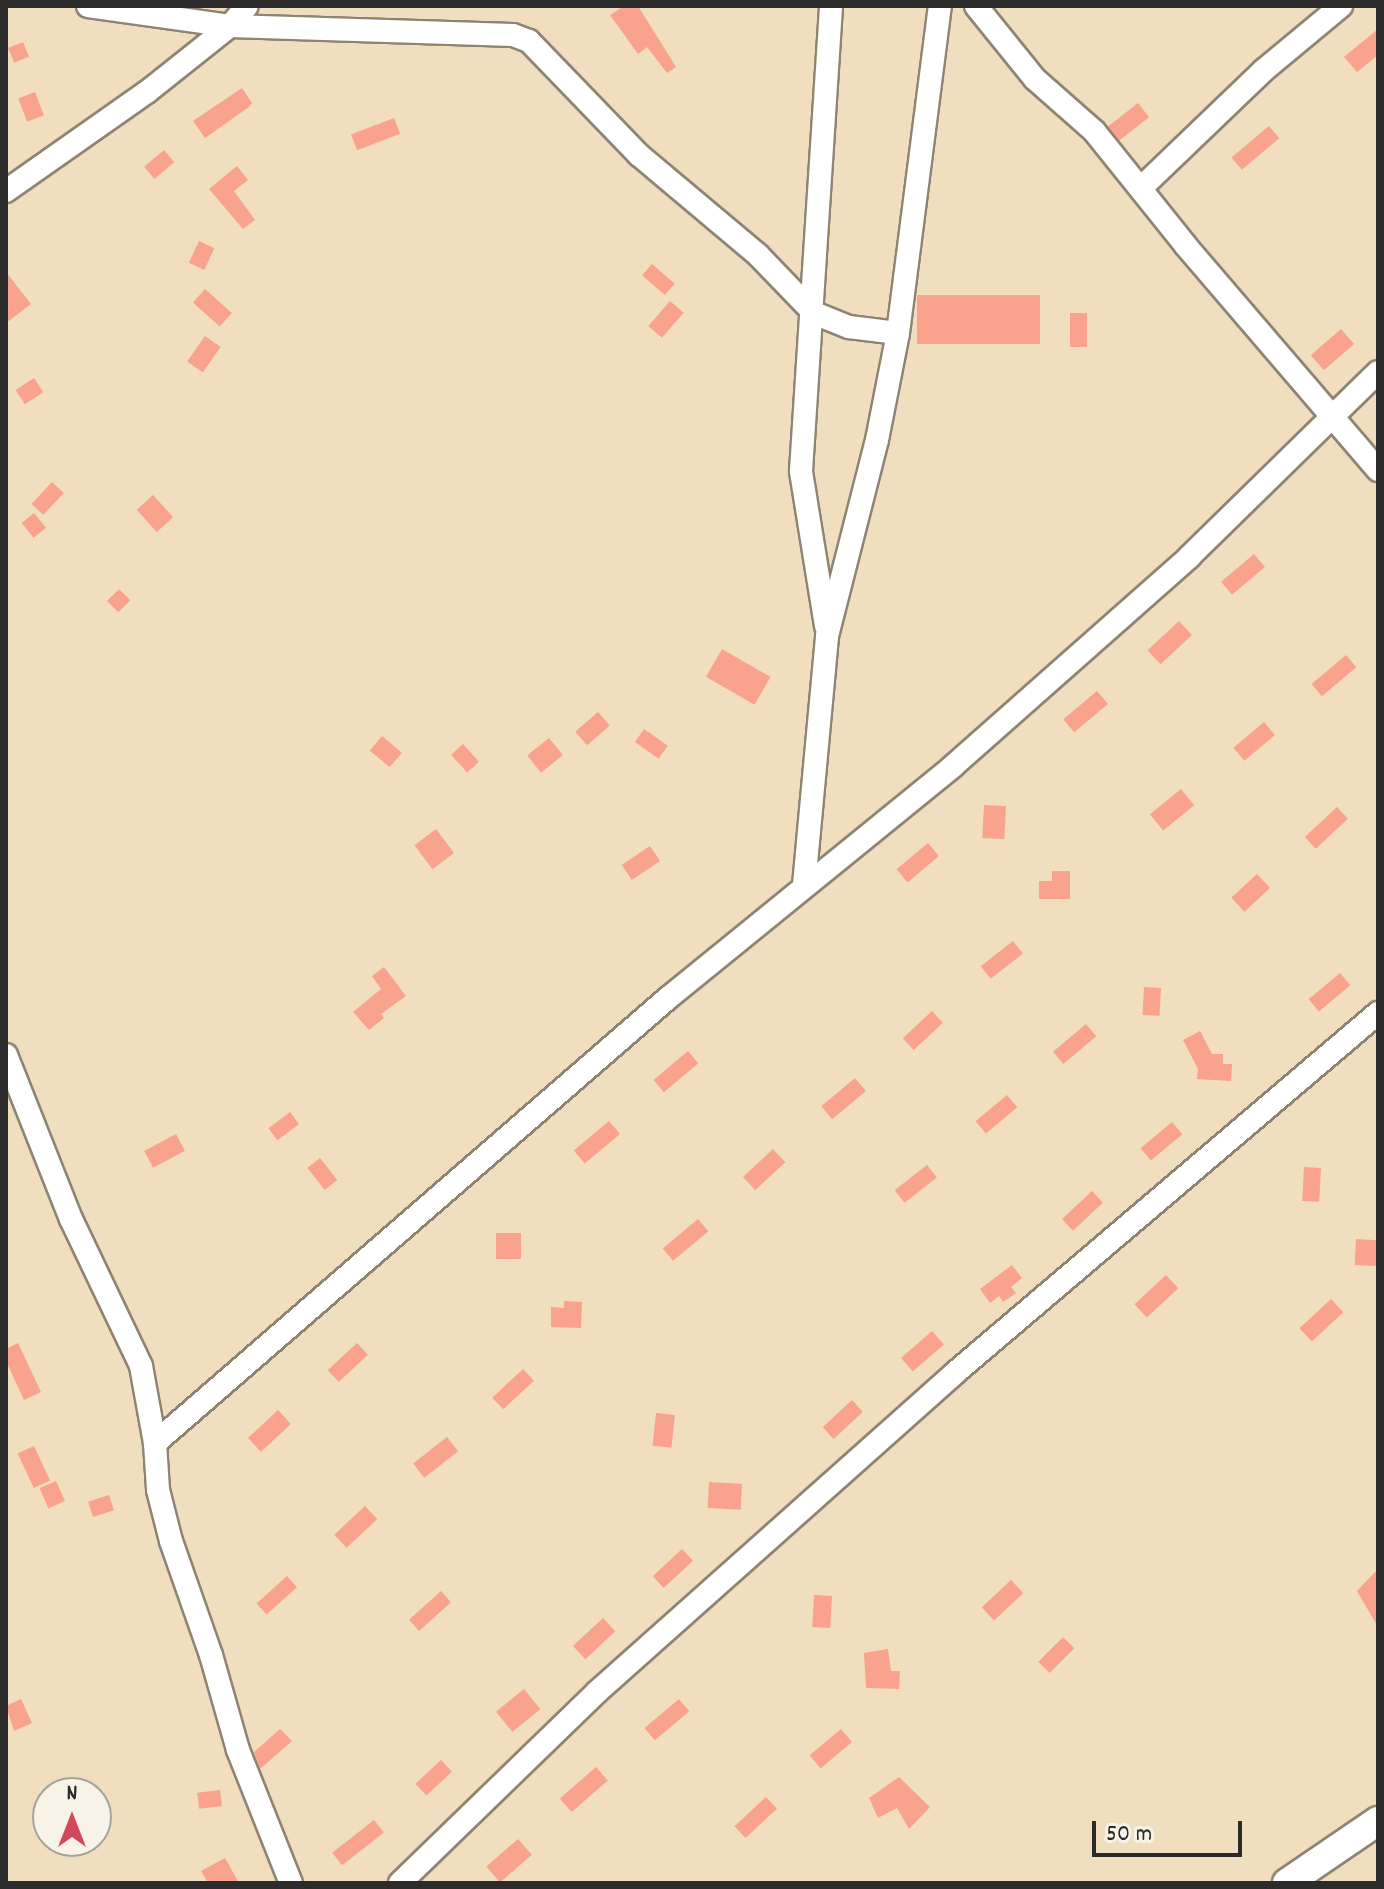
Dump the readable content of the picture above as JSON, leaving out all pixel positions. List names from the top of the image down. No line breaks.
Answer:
{"scale_bar":"50 m","north":"top"}
